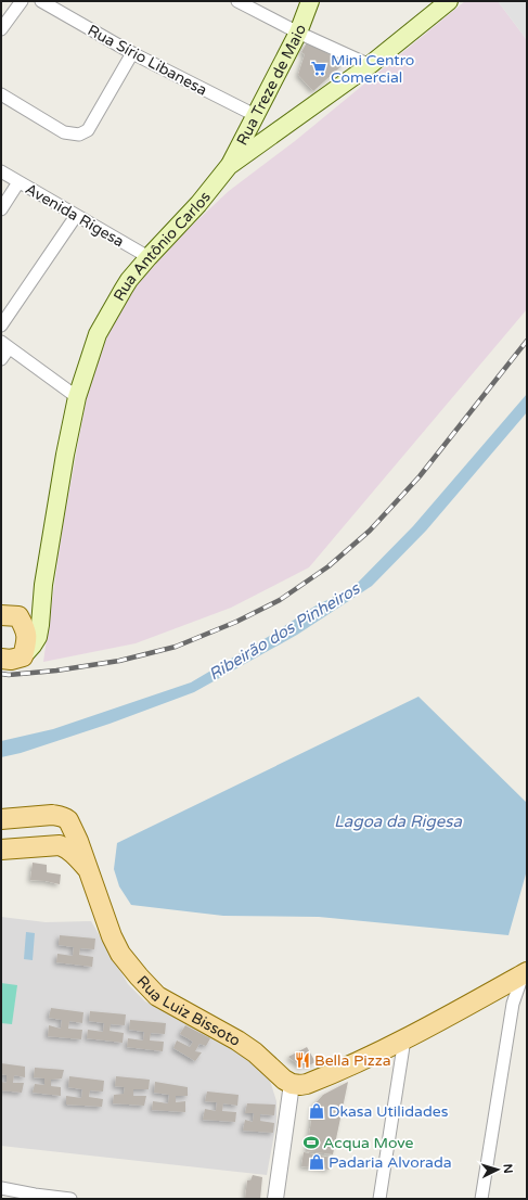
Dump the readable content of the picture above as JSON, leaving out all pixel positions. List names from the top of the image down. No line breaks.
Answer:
{"streets":{"main road":["Rua Treze de Maio","Rua Antônio Carlos","Rua Luiz Bissoto"],"street":["Rua Sírio Libanesa","Avenida Rigesa"]},"crossings":[["Rua Sírio Libanesa","Rua Treze de Maio"],["Rua Treze de Maio","Rua Antônio Carlos"],["Avenida Rigesa","Rua Antônio Carlos"]],"water":["Ribeirão dos Pinheiros","Lagoa da Rigesa"],"places":{"supermarket":["Mini Centro Comercial"],"restaurant":["Bella Pizza"],"shop":["Dkasa Utilidades","Padaria Alvorada"],"sports":["Acqua Move"]},"north":"right"}
